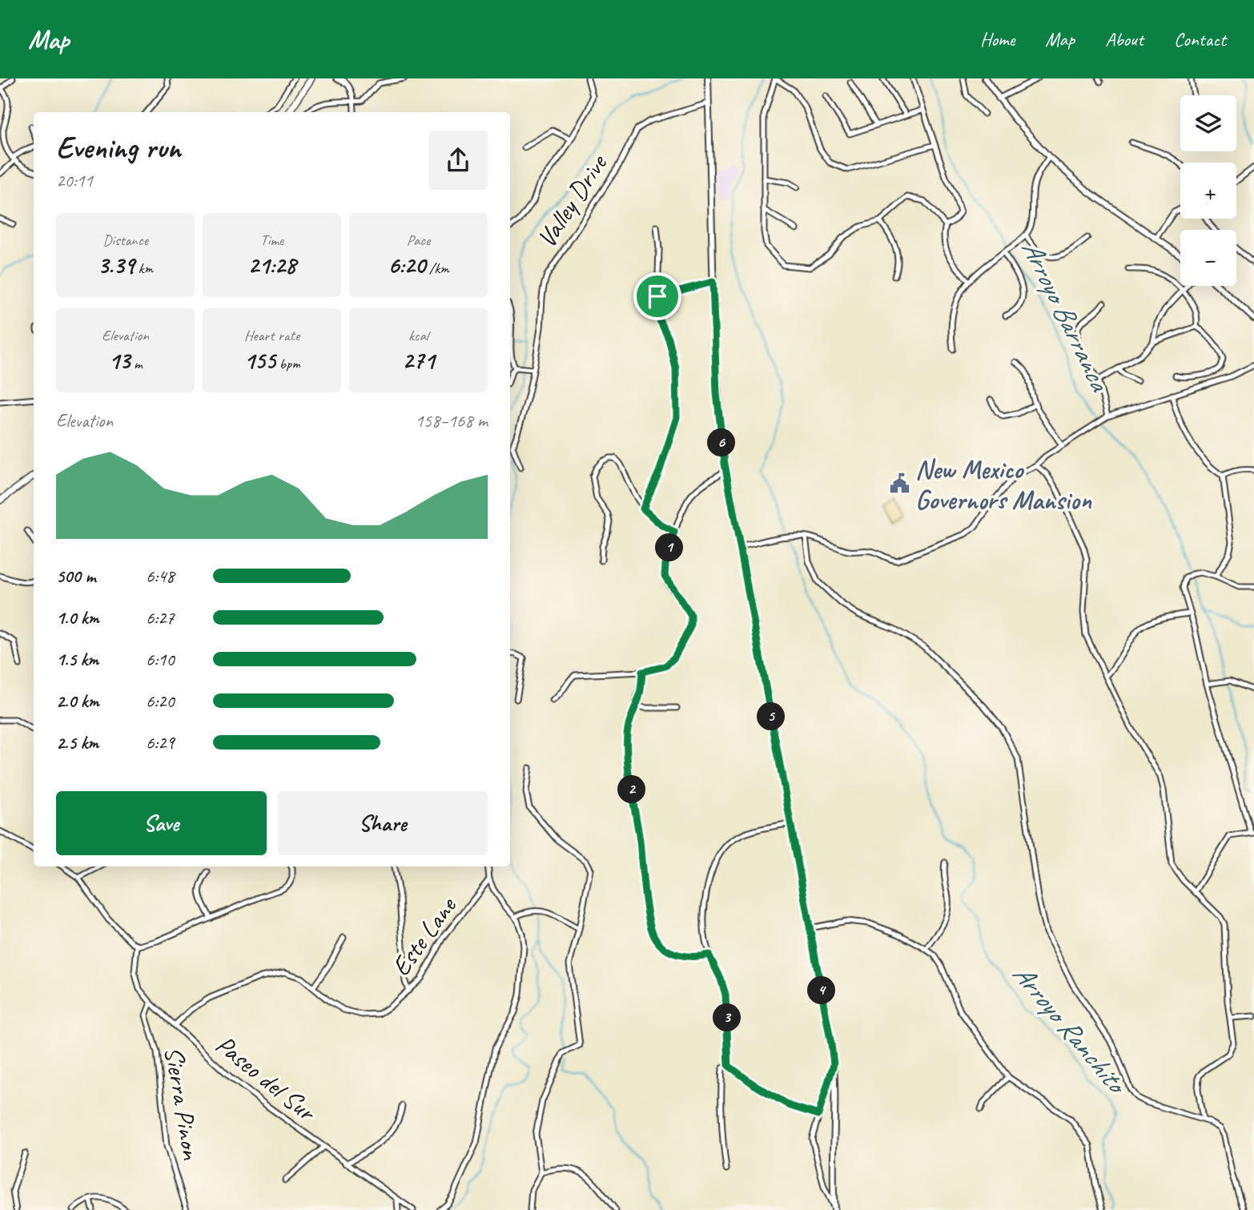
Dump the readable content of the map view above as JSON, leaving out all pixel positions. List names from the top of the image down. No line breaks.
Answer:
{"streets":{"street":["Valley Drive","Este Lane","Paseo del Sur","Sierra Pinon"]},"crossings":[["Este Lane","Paseo del Sur"],["Paseo del Sur","Sierra Pinon"]],"water":["Arroyo Barranca","Arroyo Ranchito"],"places":{"public building":["New Mexico Governors Mansion"]},"page":{"header":"Map","nav":["Home","Map","About","Contact"],"map_buttons":["+","−"],"heading":["Evening run","20:11"],"stats":[["Distance","3.39 km"],["Time","21:28"],["Pace","6:20 /km"],["Elevation","13 m"],["Heart rate","155 bpm"],["kcal","271"]],"chart":["Elevation","158–168 m"],"pins":["6","1","5","2","4","3"],"list":[{"name":"500 m","note":"6:48"},{"name":"1.0 km","note":"6:27"},{"name":"1.5 km","note":"6:10"},{"name":"2.0 km","note":"6:20"},{"name":"2.5 km","note":"6:29"}],"buttons":["Save","Share"]}}
